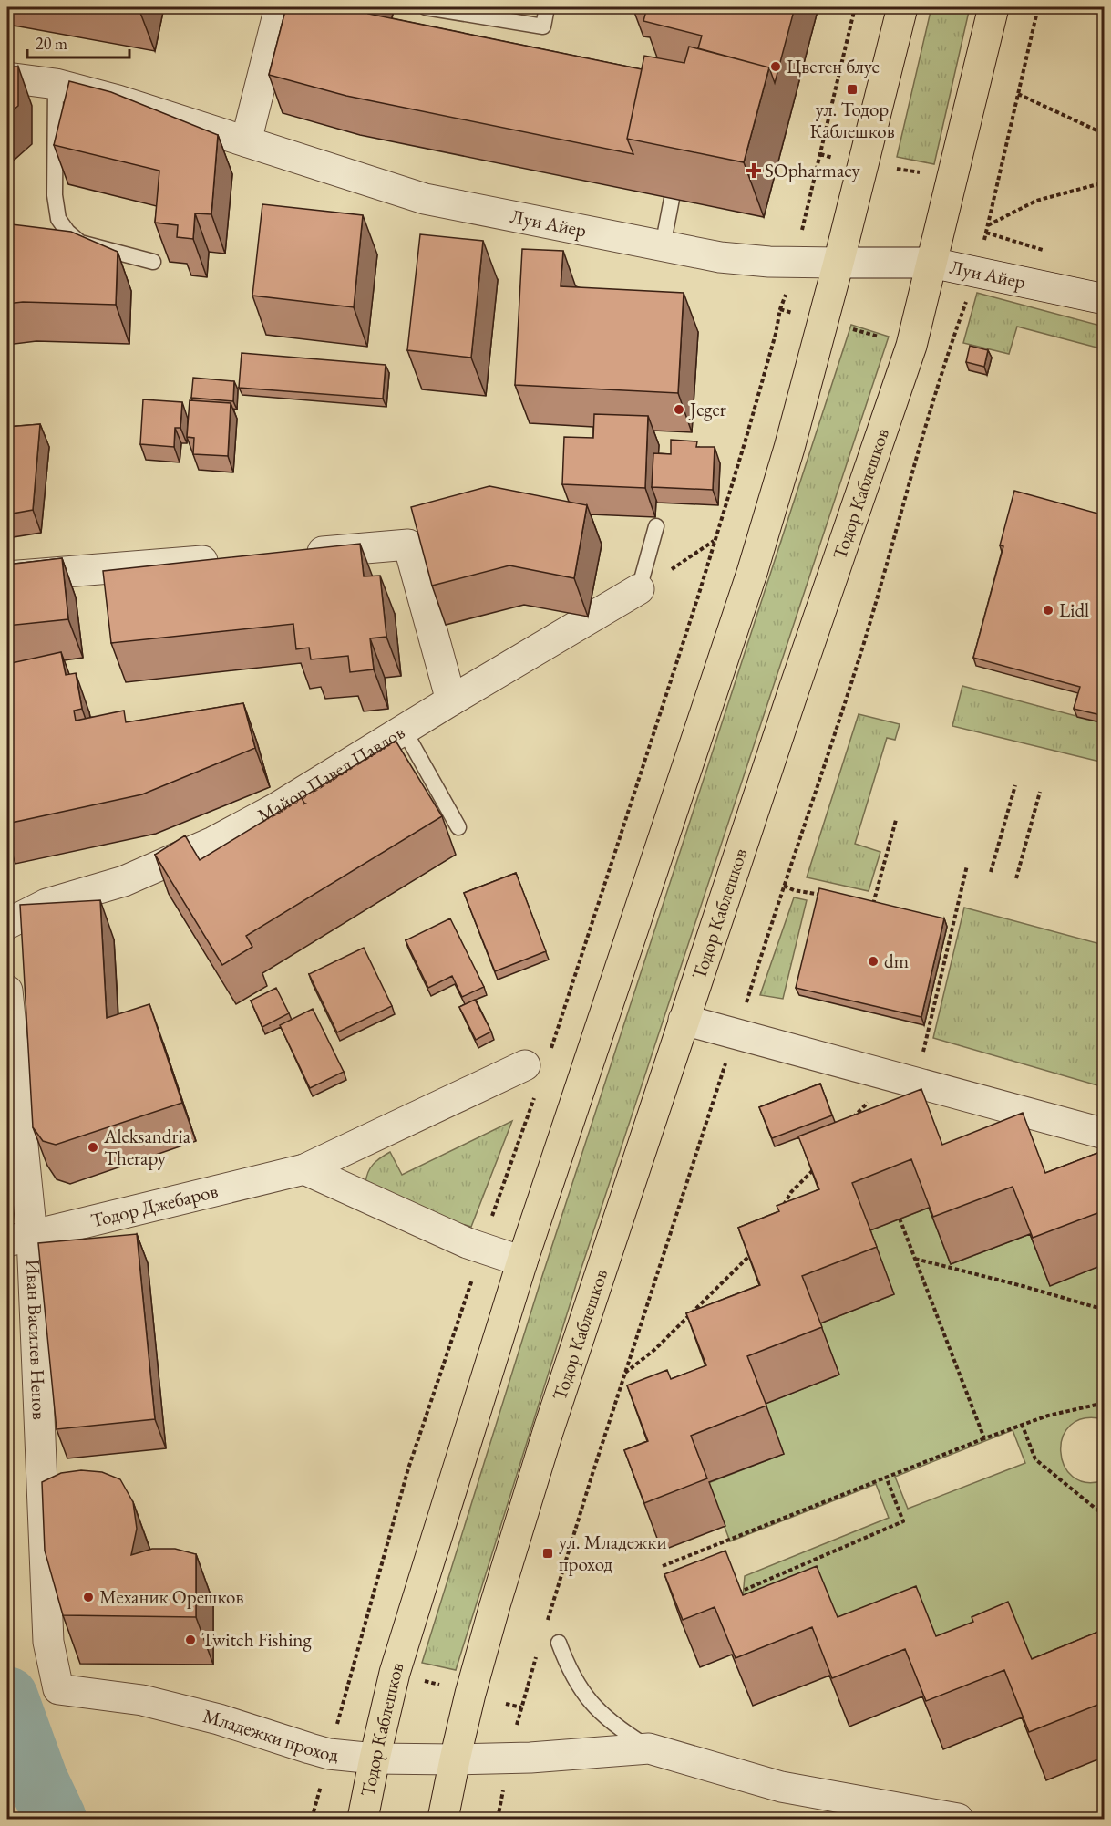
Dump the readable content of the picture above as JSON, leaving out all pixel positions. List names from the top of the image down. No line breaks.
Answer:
{"streets":{"main road":["Тодор Каблешков"],"street":["Луи Айер","Майор Павел Павлов","Тодор Джебаров","Иван Василев Ненов","Младежки проход"]},"crossings":[["Луи Айер","Тодор Каблешков"],["Тодор Каблешков","Младежки проход"],["Тодор Джебаров","Иван Василев Ненов"],["Иван Василев Ненов","Младежки проход"]],"places":{"other":["Цветен блус","Jeger","Lidl","dm","Aleksandria Therapy","Механик Орешков","Twitch Fishing"],"transit":["ул. Тодор Каблешков","ул. Младежки проход"],"health":["SOpharmacy"]},"scale_bar":"20 m"}
